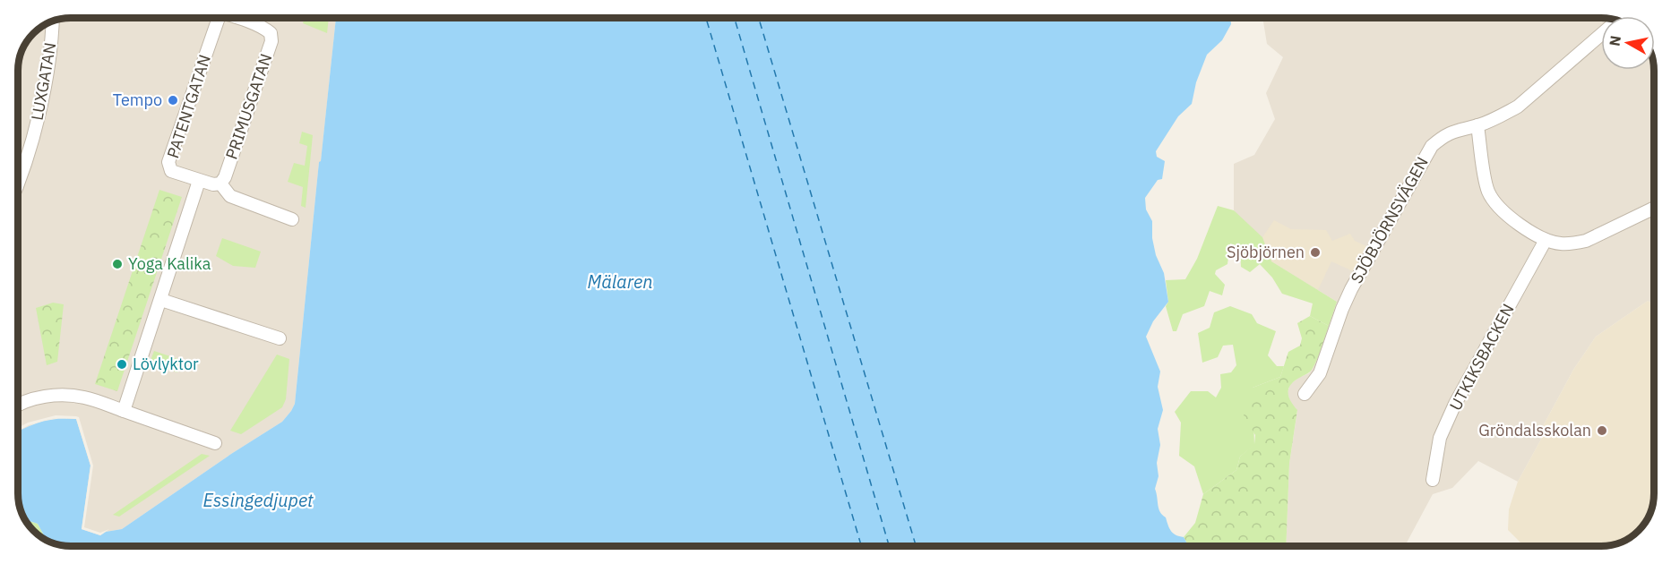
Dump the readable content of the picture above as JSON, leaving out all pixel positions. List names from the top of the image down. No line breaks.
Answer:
{"streets":{"street":["LUXGATAN","PATENTGATAN","PRIMUSGATAN","SJÖBJÖRNSVÄGEN","UTKIKSBACKEN"]},"water":["Mälaren","Essingedjupet"],"places":["Tempo","Sjöbjörnen","Yoga Kalika","Lövlyktor","Gröndalsskolan"],"north":"left"}
